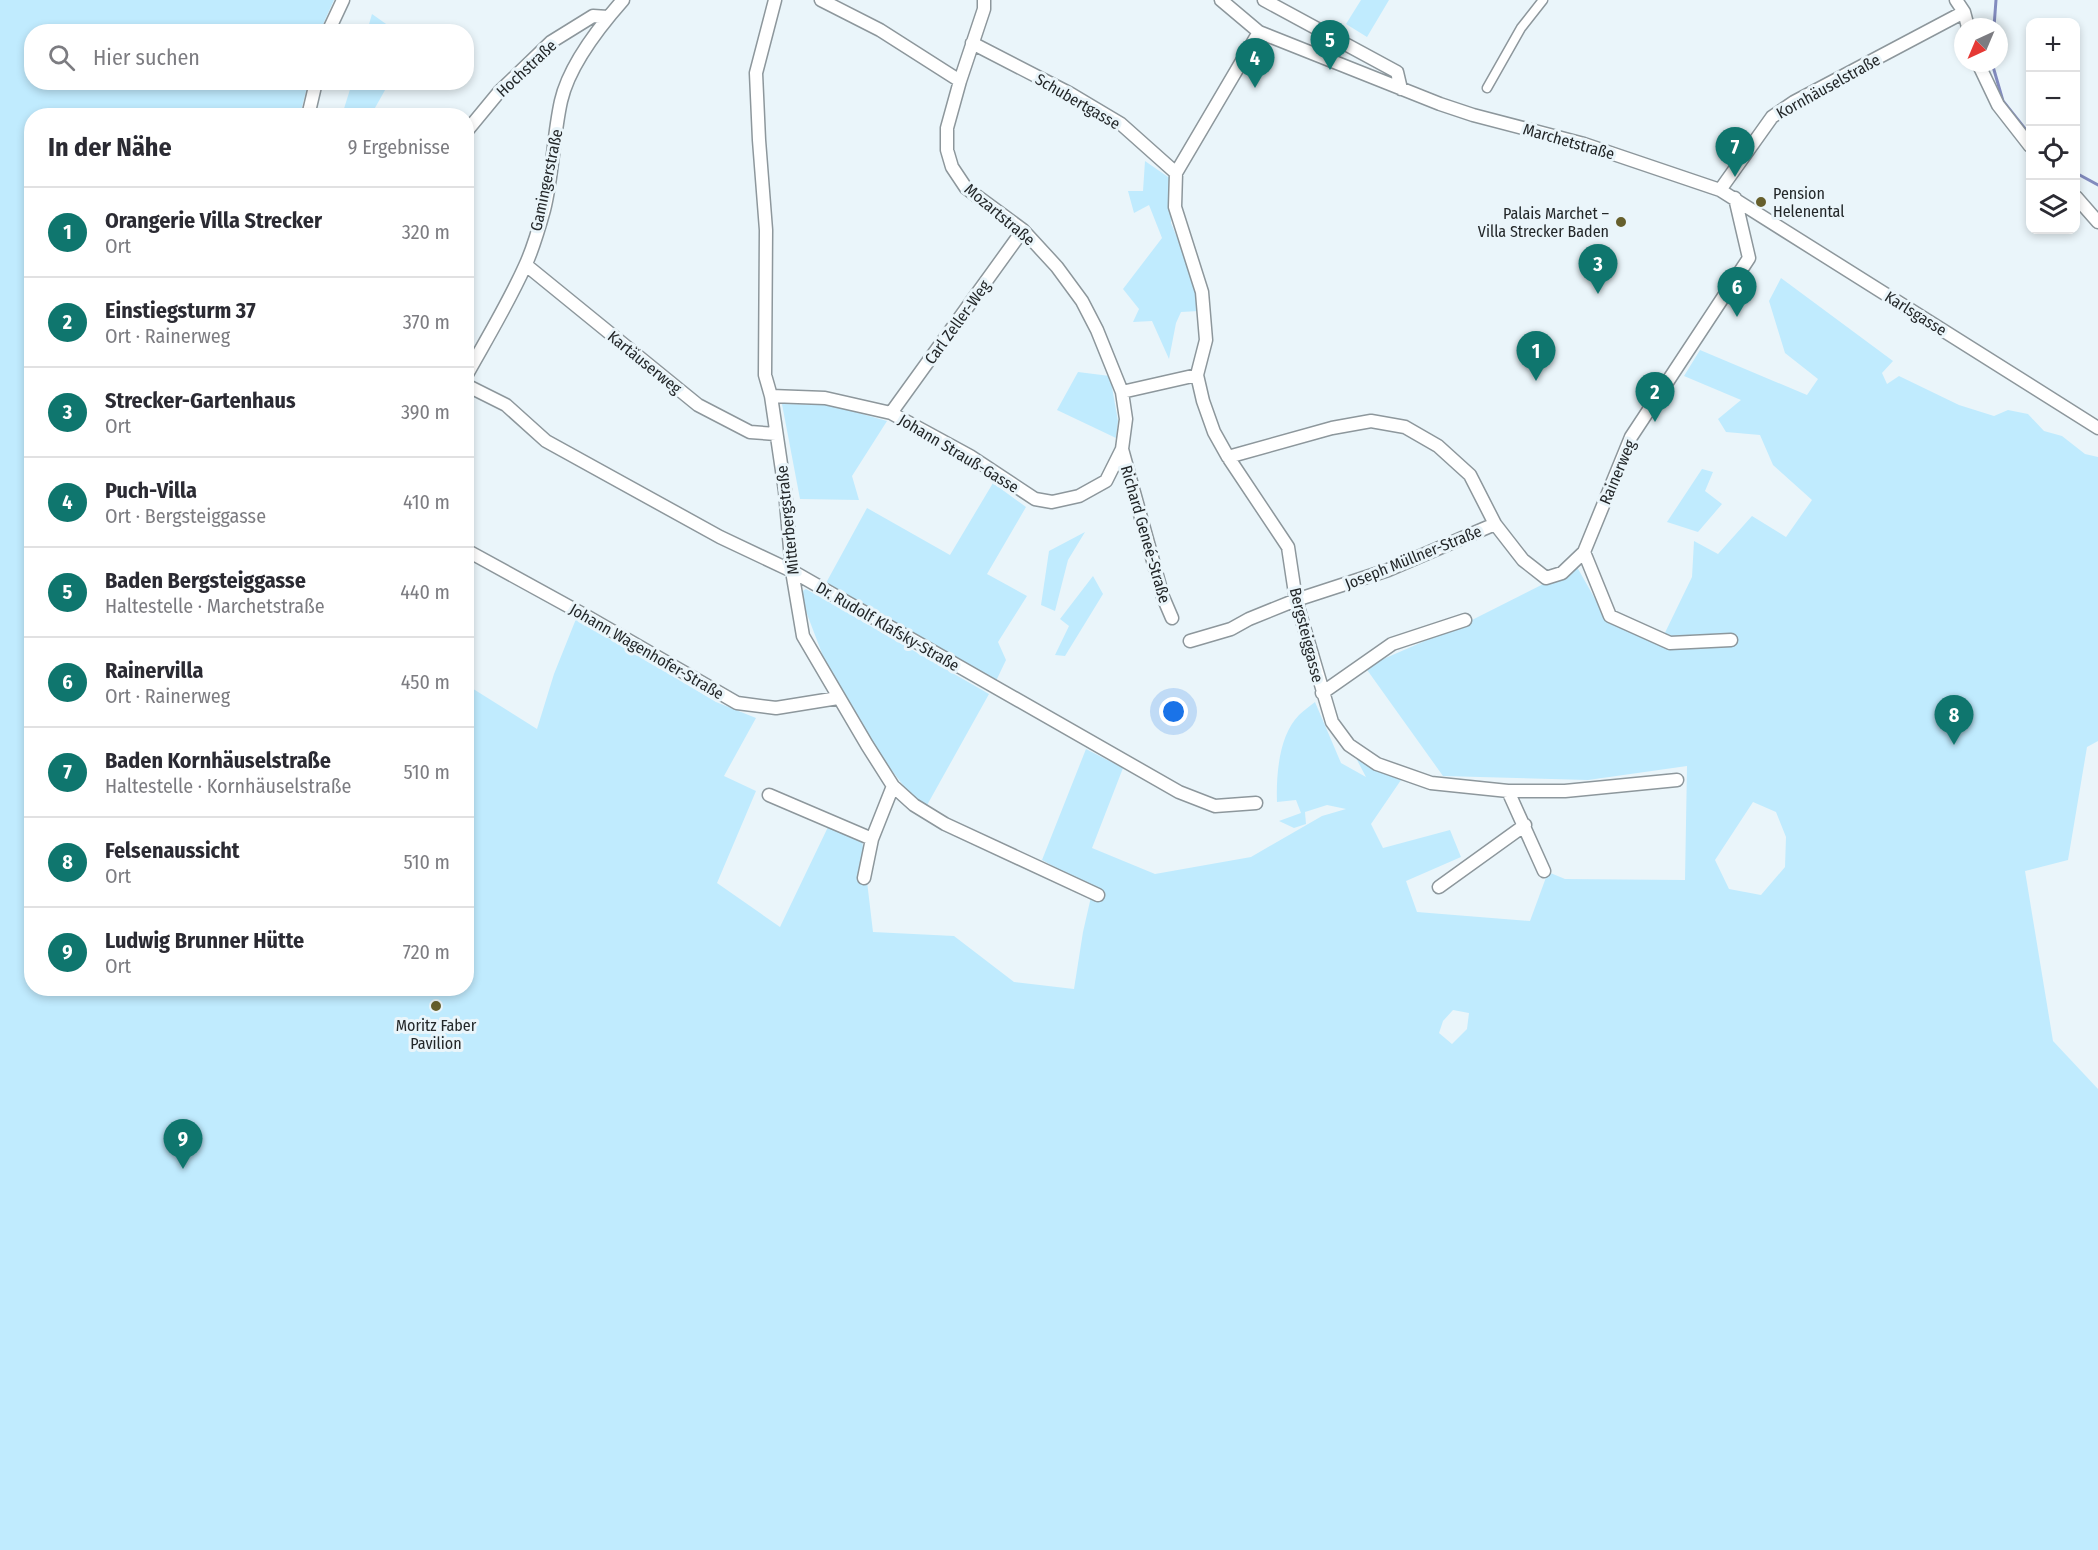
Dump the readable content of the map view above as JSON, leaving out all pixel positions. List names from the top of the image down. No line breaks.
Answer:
{"streets":{"street":["Hochstraße","Kornhäuselstraße","Schubertgasse","Marchetstraße","Gamingerstraße","Mozartstraße","Karlsgasse","Carl Zeller-Weg","Kartäuserweg","Johann Strauß-Gasse","Rainerweg","Mitterbergstraße","Richard Geneé-Straße","Joseph Müllner-Straße","Dr. Rudolf Klafsky-Straße","Bergsteiggasse","Johann Wagenhofer-Straße"]},"crossings":[["Hochstraße","Gamingerstraße"],["Kornhäuselstraße","Marchetstraße"],["Schubertgasse","Mozartstraße"],["Schubertgasse","Bergsteiggasse"],["Marchetstraße","Karlsgasse"],["Marchetstraße","Rainerweg"],["Marchetstraße","Bergsteiggasse"],["Gamingerstraße","Kartäuserweg"],["Mozartstraße","Carl Zeller-Weg"],["Mozartstraße","Johann Strauß-Gasse"],["Mozartstraße","Richard Geneé-Straße"],["Karlsgasse","Rainerweg"],["Carl Zeller-Weg","Johann Strauß-Gasse"],["Kartäuserweg","Mitterbergstraße"],["Johann Strauß-Gasse","Mitterbergstraße"],["Johann Strauß-Gasse","Richard Geneé-Straße"],["Rainerweg","Joseph Müllner-Straße"],["Mitterbergstraße","Dr. Rudolf Klafsky-Straße"],["Mitterbergstraße","Johann Wagenhofer-Straße"],["Joseph Müllner-Straße","Bergsteiggasse"]],"places":["Pension Helenental","Palais Marchet – Villa Strecker Baden","Moritz Faber Pavilion"],"north":"bottom left","page":{"map_buttons":["+","−"],"pins":["5","4","7","3","6","1","2","8","9"],"search":"Hier suchen","heading":["In der Nähe","9 Ergebnisse"],"list":[{"mark":"1","name":"Orangerie Villa Strecker","note":"Ort","value":"320 m"},{"mark":"2","name":"Einstiegsturm 37","note":"Ort · Rainerweg","value":"370 m"},{"mark":"3","name":"Strecker-Gartenhaus","note":"Ort","value":"390 m"},{"mark":"4","name":"Puch-Villa","note":"Ort · Bergsteiggasse","value":"410 m"},{"mark":"5","name":"Baden Bergsteiggasse","note":"Haltestelle · Marchetstraße","value":"440 m"},{"mark":"6","name":"Rainervilla","note":"Ort · Rainerweg","value":"450 m"},{"mark":"7","name":"Baden Kornhäuselstraße","note":"Haltestelle · Kornhäuselstraße","value":"510 m"},{"mark":"8","name":"Felsenaussicht","note":"Ort","value":"510 m"},{"mark":"9","name":"Ludwig Brunner Hütte","note":"Ort","value":"720 m"}]}}
